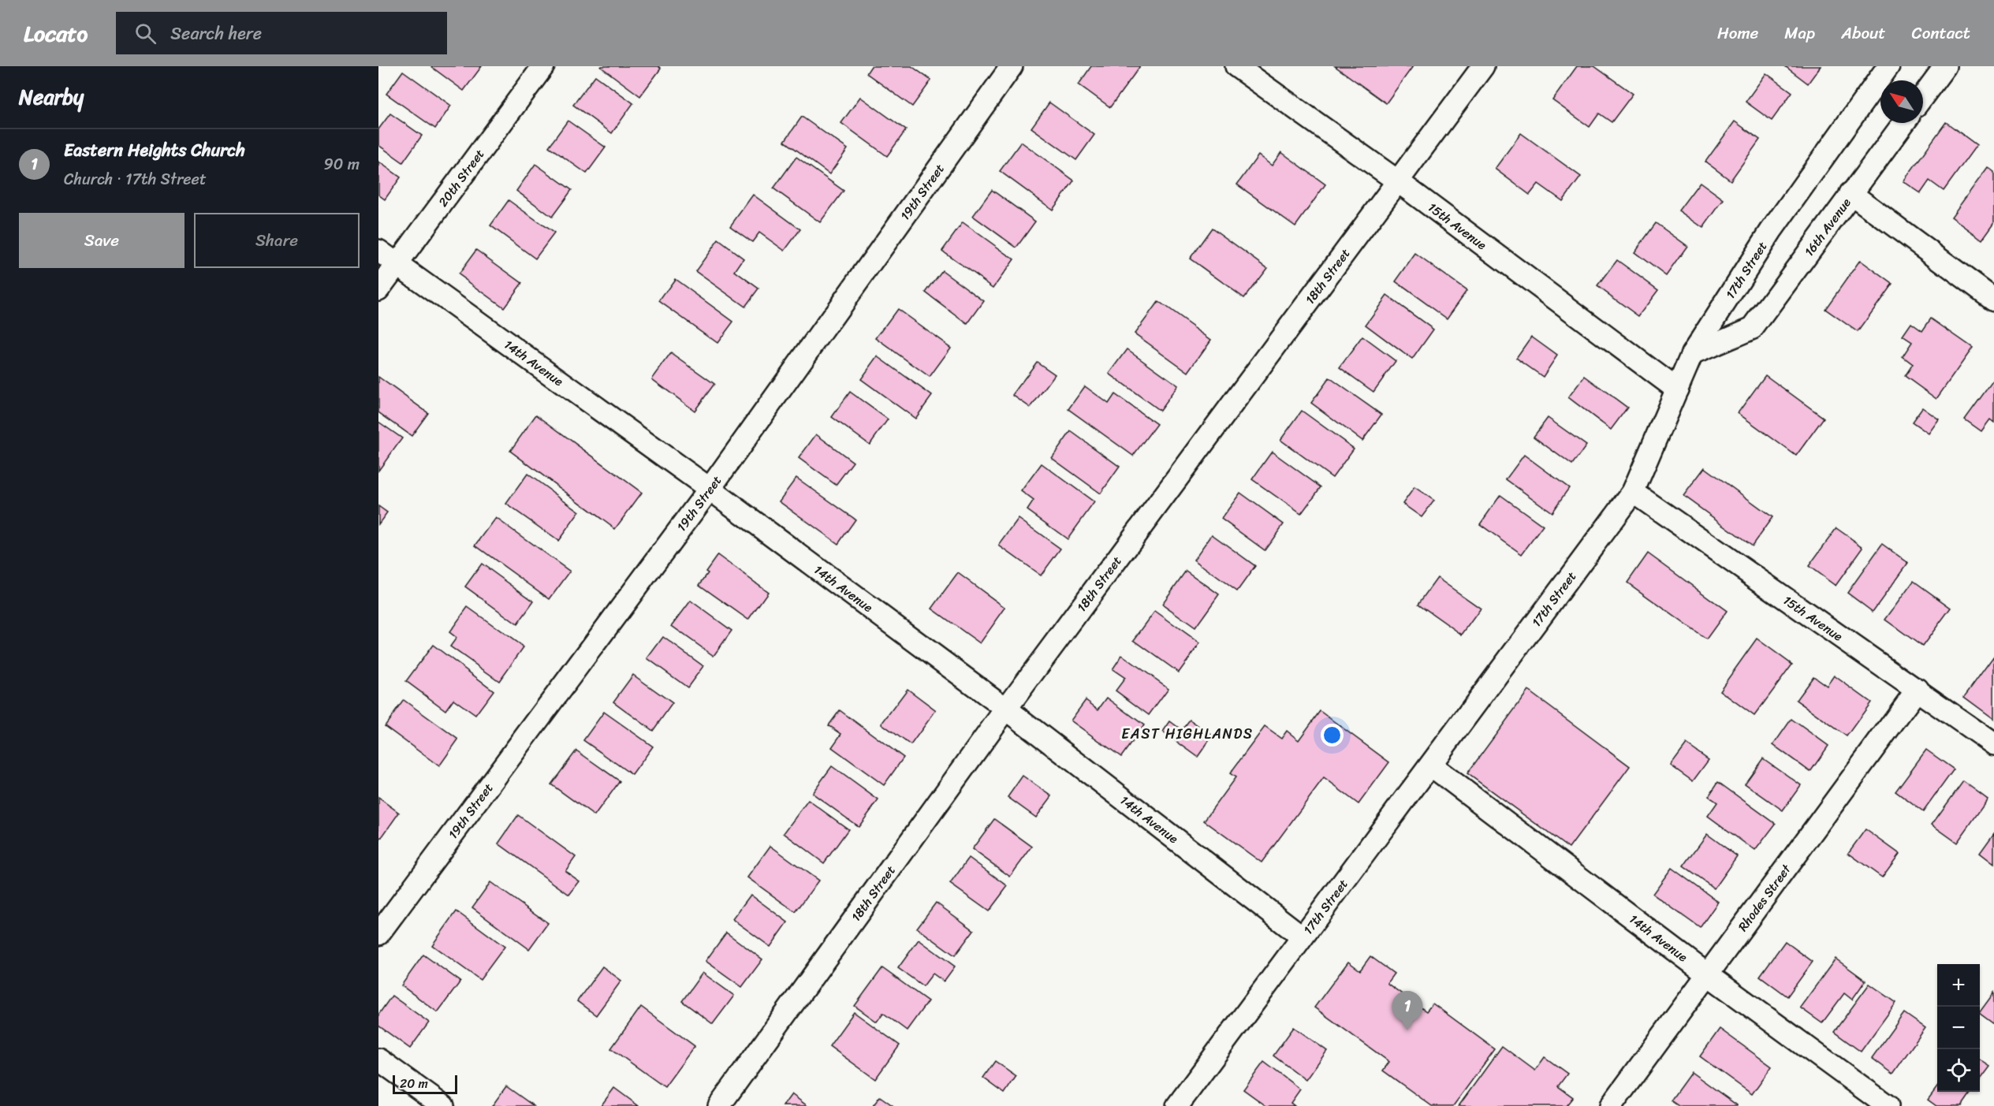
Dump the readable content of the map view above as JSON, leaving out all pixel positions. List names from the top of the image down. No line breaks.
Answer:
{"streets":{"street":["20th Street","19th Street","15th Avenue","16th Avenue","17th Street","18th Street","14th Avenue","Rhodes Street"]},"crossings":[["20th Street","14th Avenue"],["19th Street","14th Avenue"],["15th Avenue","17th Street"],["15th Avenue","18th Street"],["15th Avenue","Rhodes Street"],["16th Avenue","17th Street"],["17th Street","14th Avenue"],["18th Street","14th Avenue"],["14th Avenue","Rhodes Street"]],"districts":["EAST HIGHLANDS"],"scale_bar":"20 m","north":"top left","page":{"header":"Locato","search":"Search here","nav":["Home","Map","About","Contact"],"heading":"Nearby","list":[{"mark":"1","name":"Eastern Heights Church","note":"Church · 17th Street","value":"90 m"}],"buttons":["Save","Share"],"map_buttons":["+","−"],"pins":"1","scale":"20 m"}}
